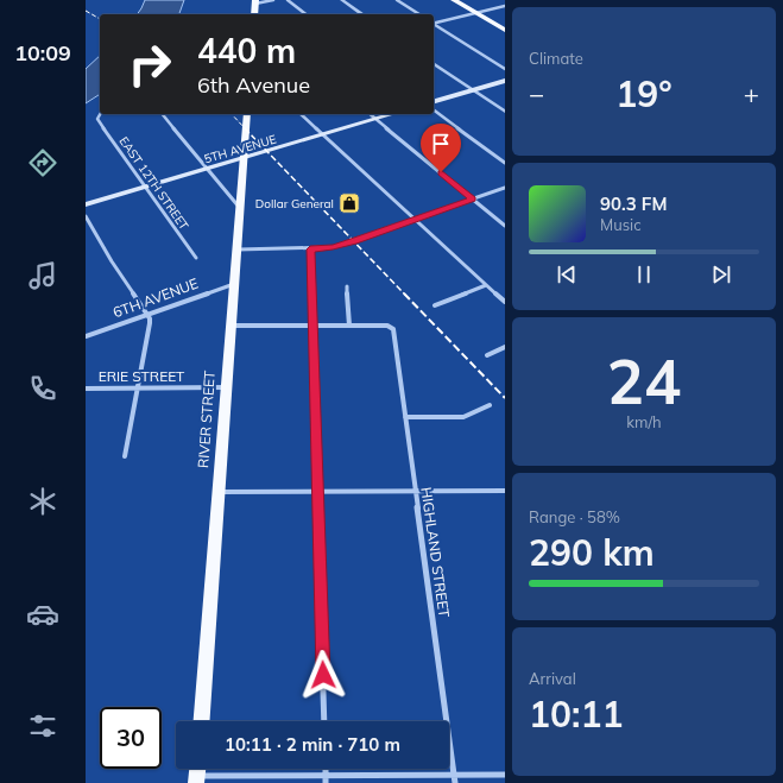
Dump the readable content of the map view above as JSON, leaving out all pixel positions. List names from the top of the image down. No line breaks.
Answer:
{"streets":{"main road":["5TH AVENUE","RIVER STREET"],"street":["EAST 12TH STREET","6TH AVENUE","ERIE STREET","HIGHLAND STREET"]},"crossings":[["5TH AVENUE","EAST 12TH STREET"],["5TH AVENUE","RIVER STREET"],["6TH AVENUE","RIVER STREET"],["ERIE STREET","RIVER STREET"]],"places":{"shop":["Dollar General"]},"page":{"tabs":"10:09","tile":["Climate",["24","km/h"],["Range · 58%","290 km"],["Arrival","10:11"]],"turn":["440 m","6th Avenue"],"heat":["−","19°","+"],"song":["90.3 FM","Music"],"limit":"30","trip":"10:11 · 2 min · 710 m"}}
